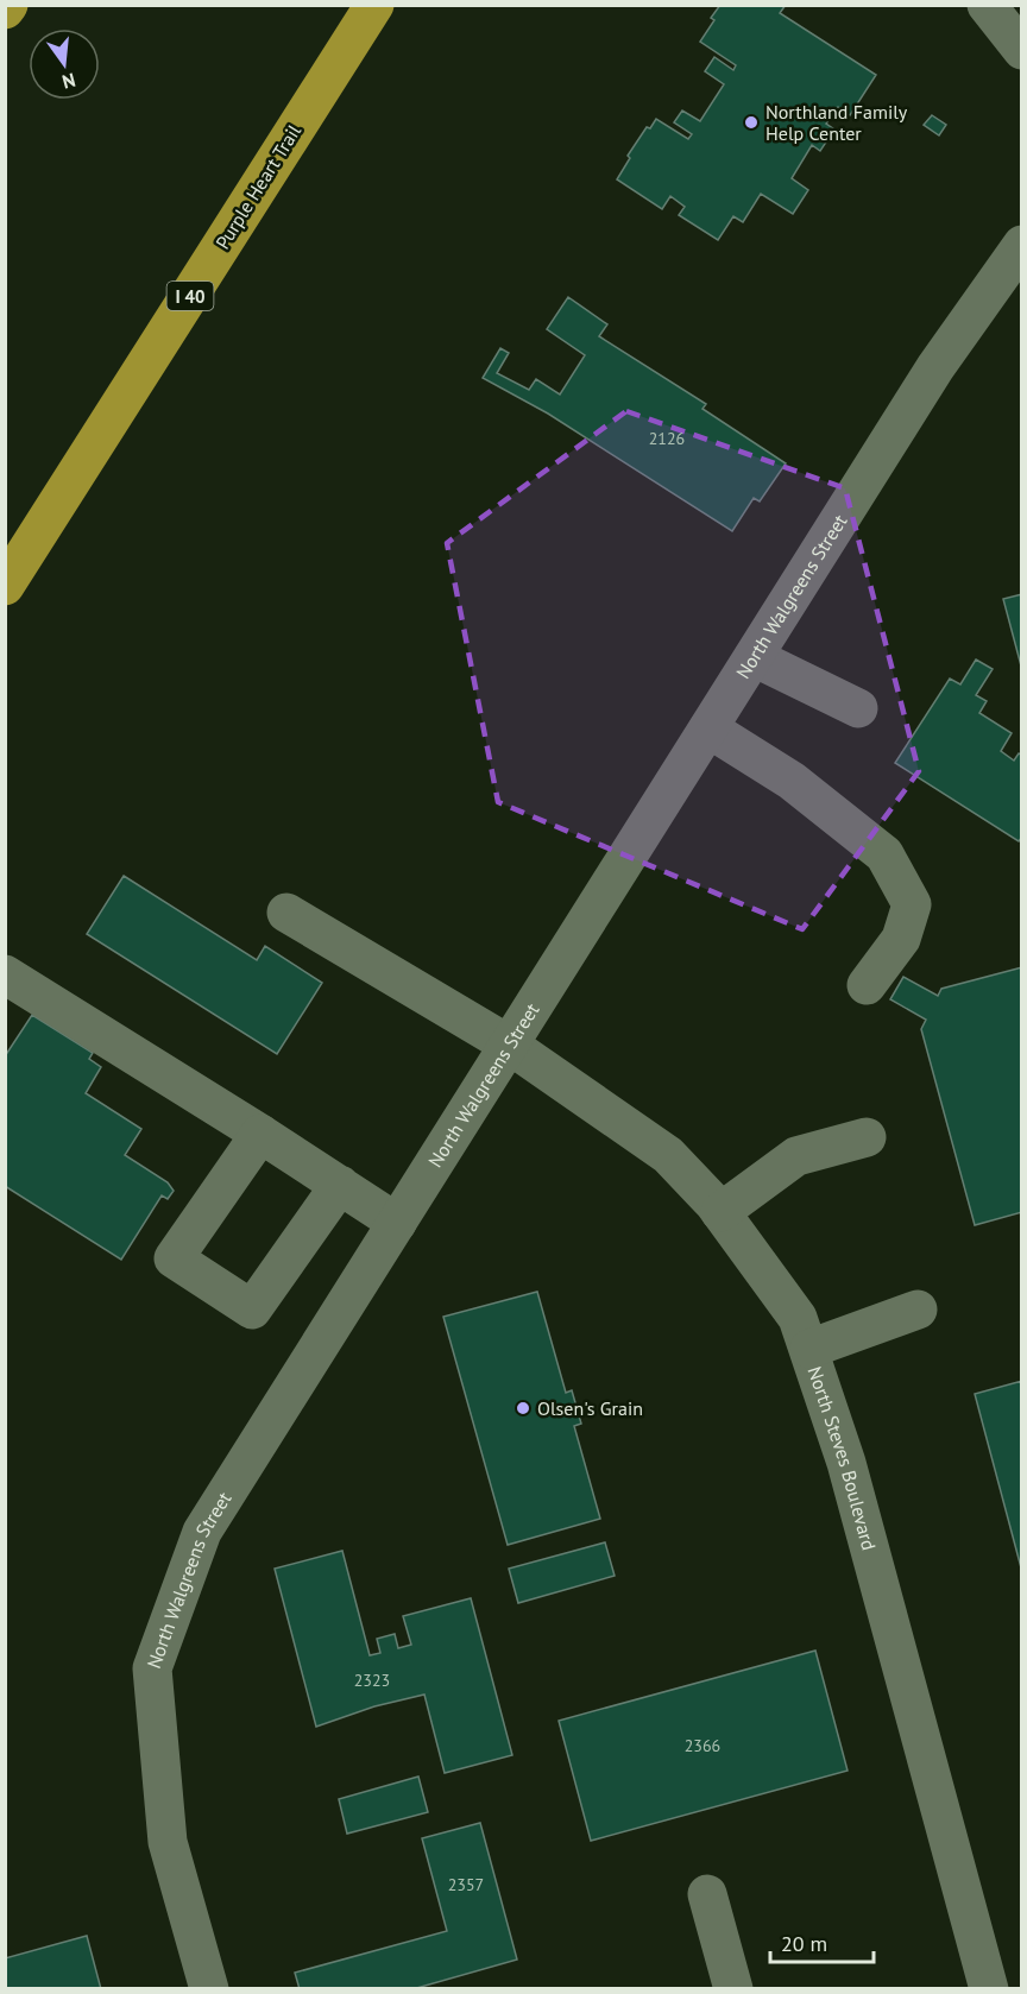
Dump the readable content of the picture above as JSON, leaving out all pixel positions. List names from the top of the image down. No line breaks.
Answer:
{"streets":{"highway":["Purple Heart Trail","I 40"],"street":["North Walgreens Street","North Steves Boulevard"]},"crossings":[["North Walgreens Street","North Steves Boulevard"]],"places":["Northland Family Help Center","Olsen's Grain"],"house_numbers":["2126","2323","2366","2357"],"scale_bar":"20 m","north":"bottom"}
